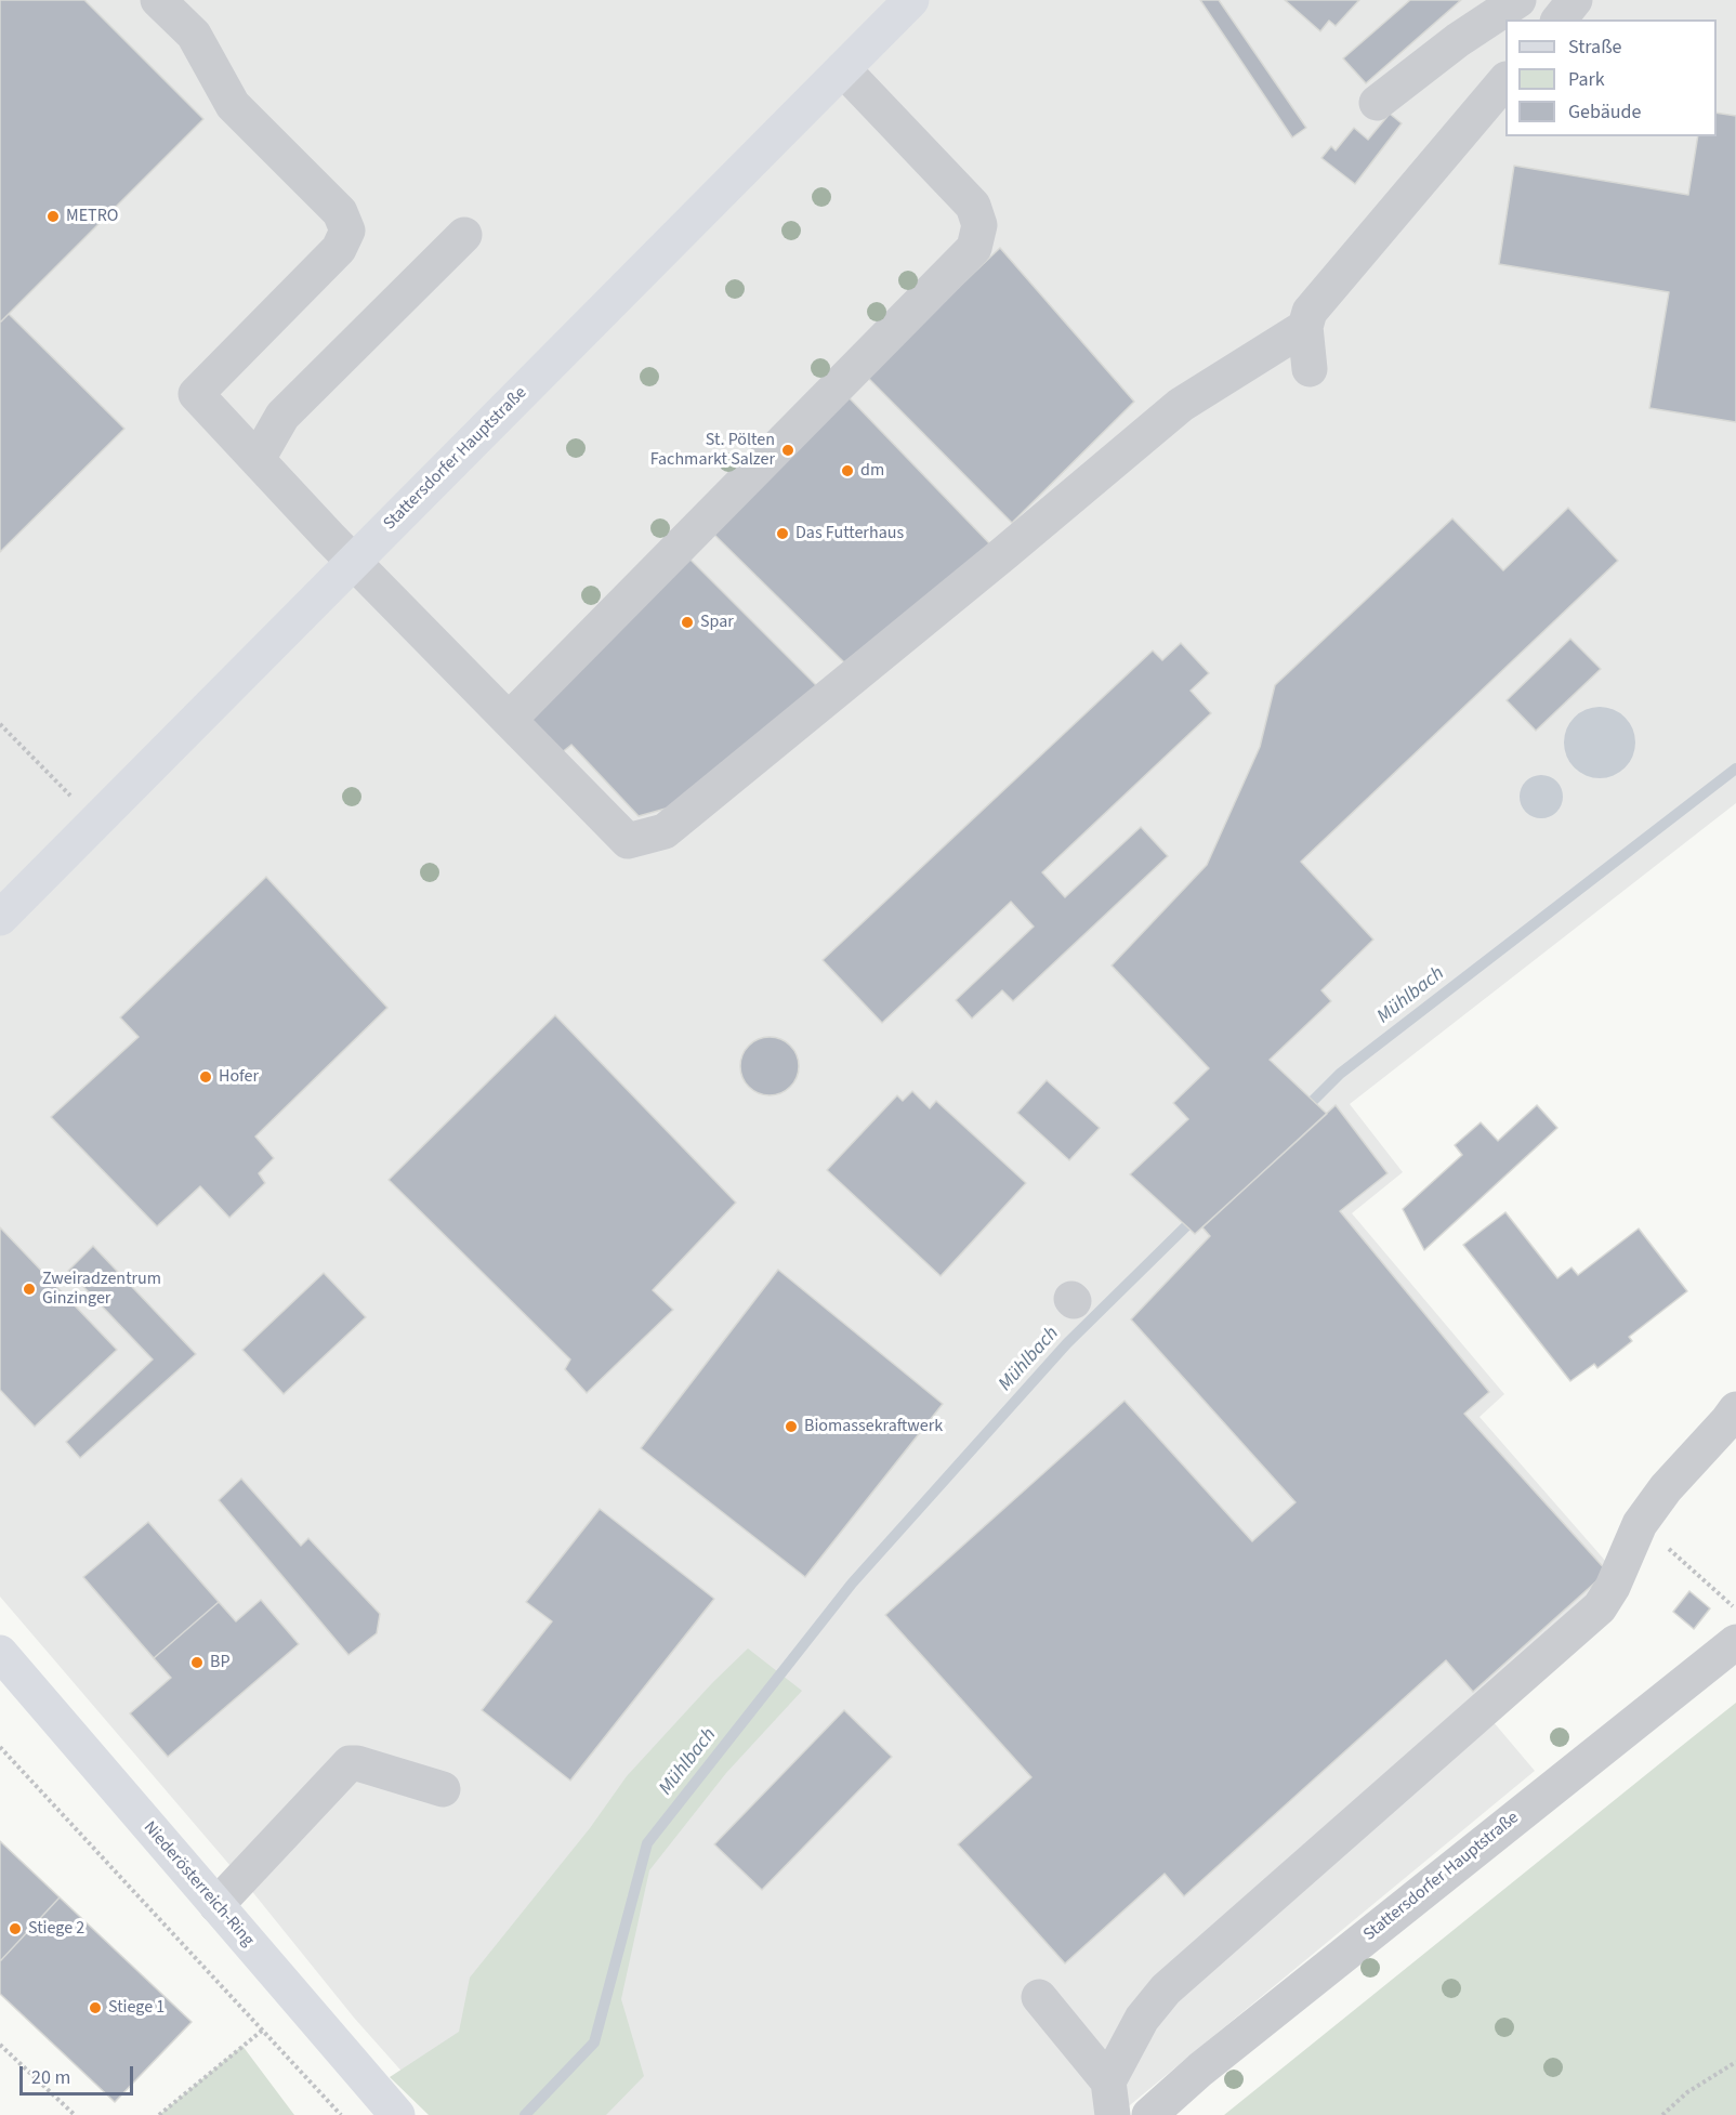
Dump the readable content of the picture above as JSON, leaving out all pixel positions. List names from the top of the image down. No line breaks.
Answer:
{"streets":{"main road":["Stattersdorfer Hauptstraße","Niederösterreich-Ring"]},"water":["Mühlbach"],"places":["METRO","St. Pölten Fachmarkt Salzer","dm","Das Futterhaus","Spar","Hofer","Zweiradzentrum Ginzinger","Biomassekraftwerk","BP","Stiege 2","Stiege 1"],"legend":["Straße","Park","Gebäude"],"scale_bar":"20 m"}
